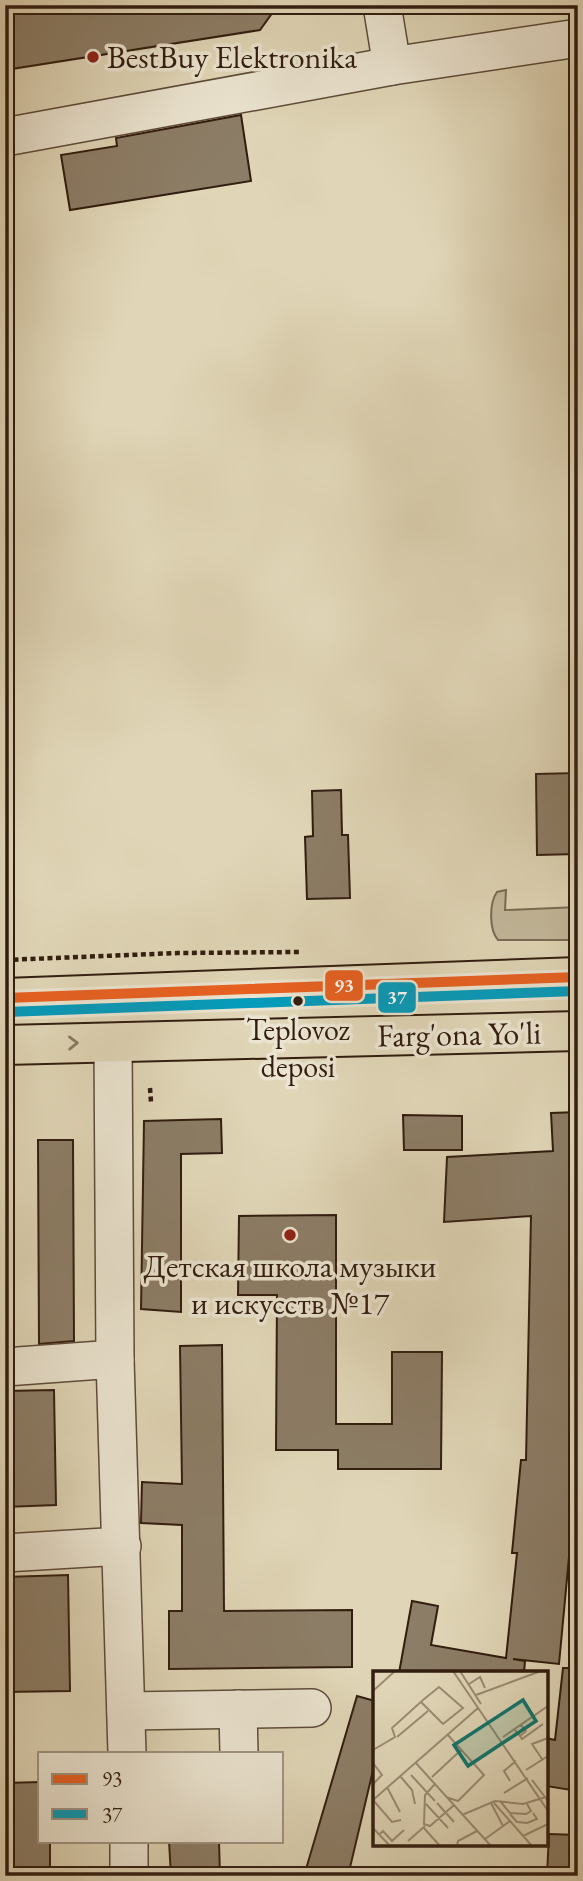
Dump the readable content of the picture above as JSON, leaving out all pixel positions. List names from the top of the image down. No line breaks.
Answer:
{"streets":{"main road":["Farg'ona Yo'li"]},"places":["BestBuy Elektronika","Teplovoz deposi","Детская школа музыки и искусств №17"],"lines":["transit line 93","transit line 37"],"legend":["93","37"]}
